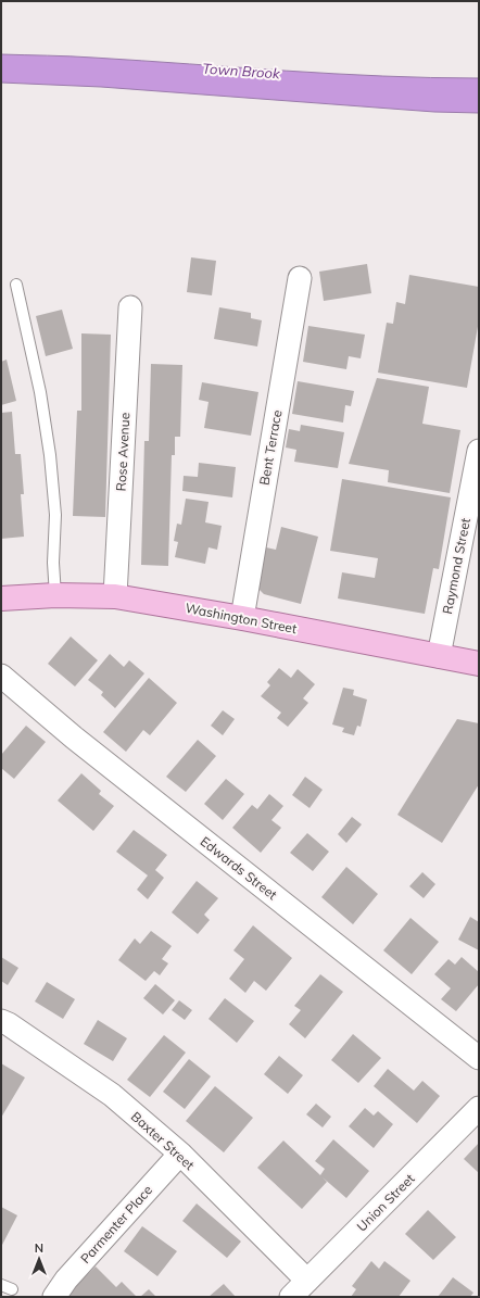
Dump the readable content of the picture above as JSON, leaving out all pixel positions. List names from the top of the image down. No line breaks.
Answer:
{"streets":{"main road":["Washington Street"],"street":["Bent Terrace","Rose Avenue","Raymond Street","Edwards Street","Baxter Street","Union Street","Parmenter Place"]},"crossings":[["Bent Terrace","Washington Street"],["Rose Avenue","Washington Street"],["Raymond Street","Washington Street"],["Baxter Street","Union Street"],["Baxter Street","Parmenter Place"]],"water":["Town Brook"],"north":"top"}
